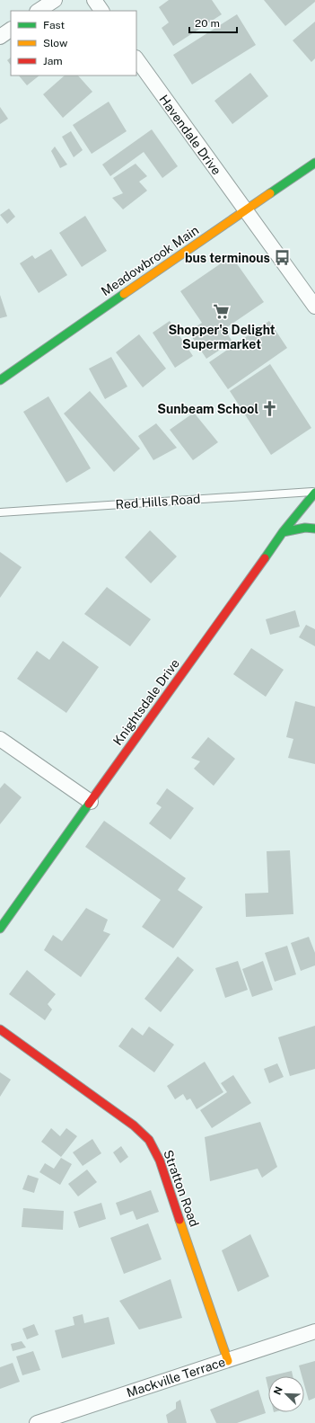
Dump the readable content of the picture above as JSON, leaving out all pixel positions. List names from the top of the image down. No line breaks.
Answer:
{"streets":{"street":["Havendale Drive","Meadowbrook Main","Knightsdale Drive","Stratton Road","Mackville Terrace"],"lane":["Red Hills Road"]},"crossings":[["Havendale Drive","Meadowbrook Main"],["Red Hills Road","Knightsdale Drive"],["Stratton Road","Mackville Terrace"]],"places":{"bus stop":["bus terminous"],"supermarket":["Shopper's Delight Supermarket"],"church":["Sunbeam School"]},"legend":["Fast","Slow","Jam"],"scale_bar":"20 m","north":"top left"}
